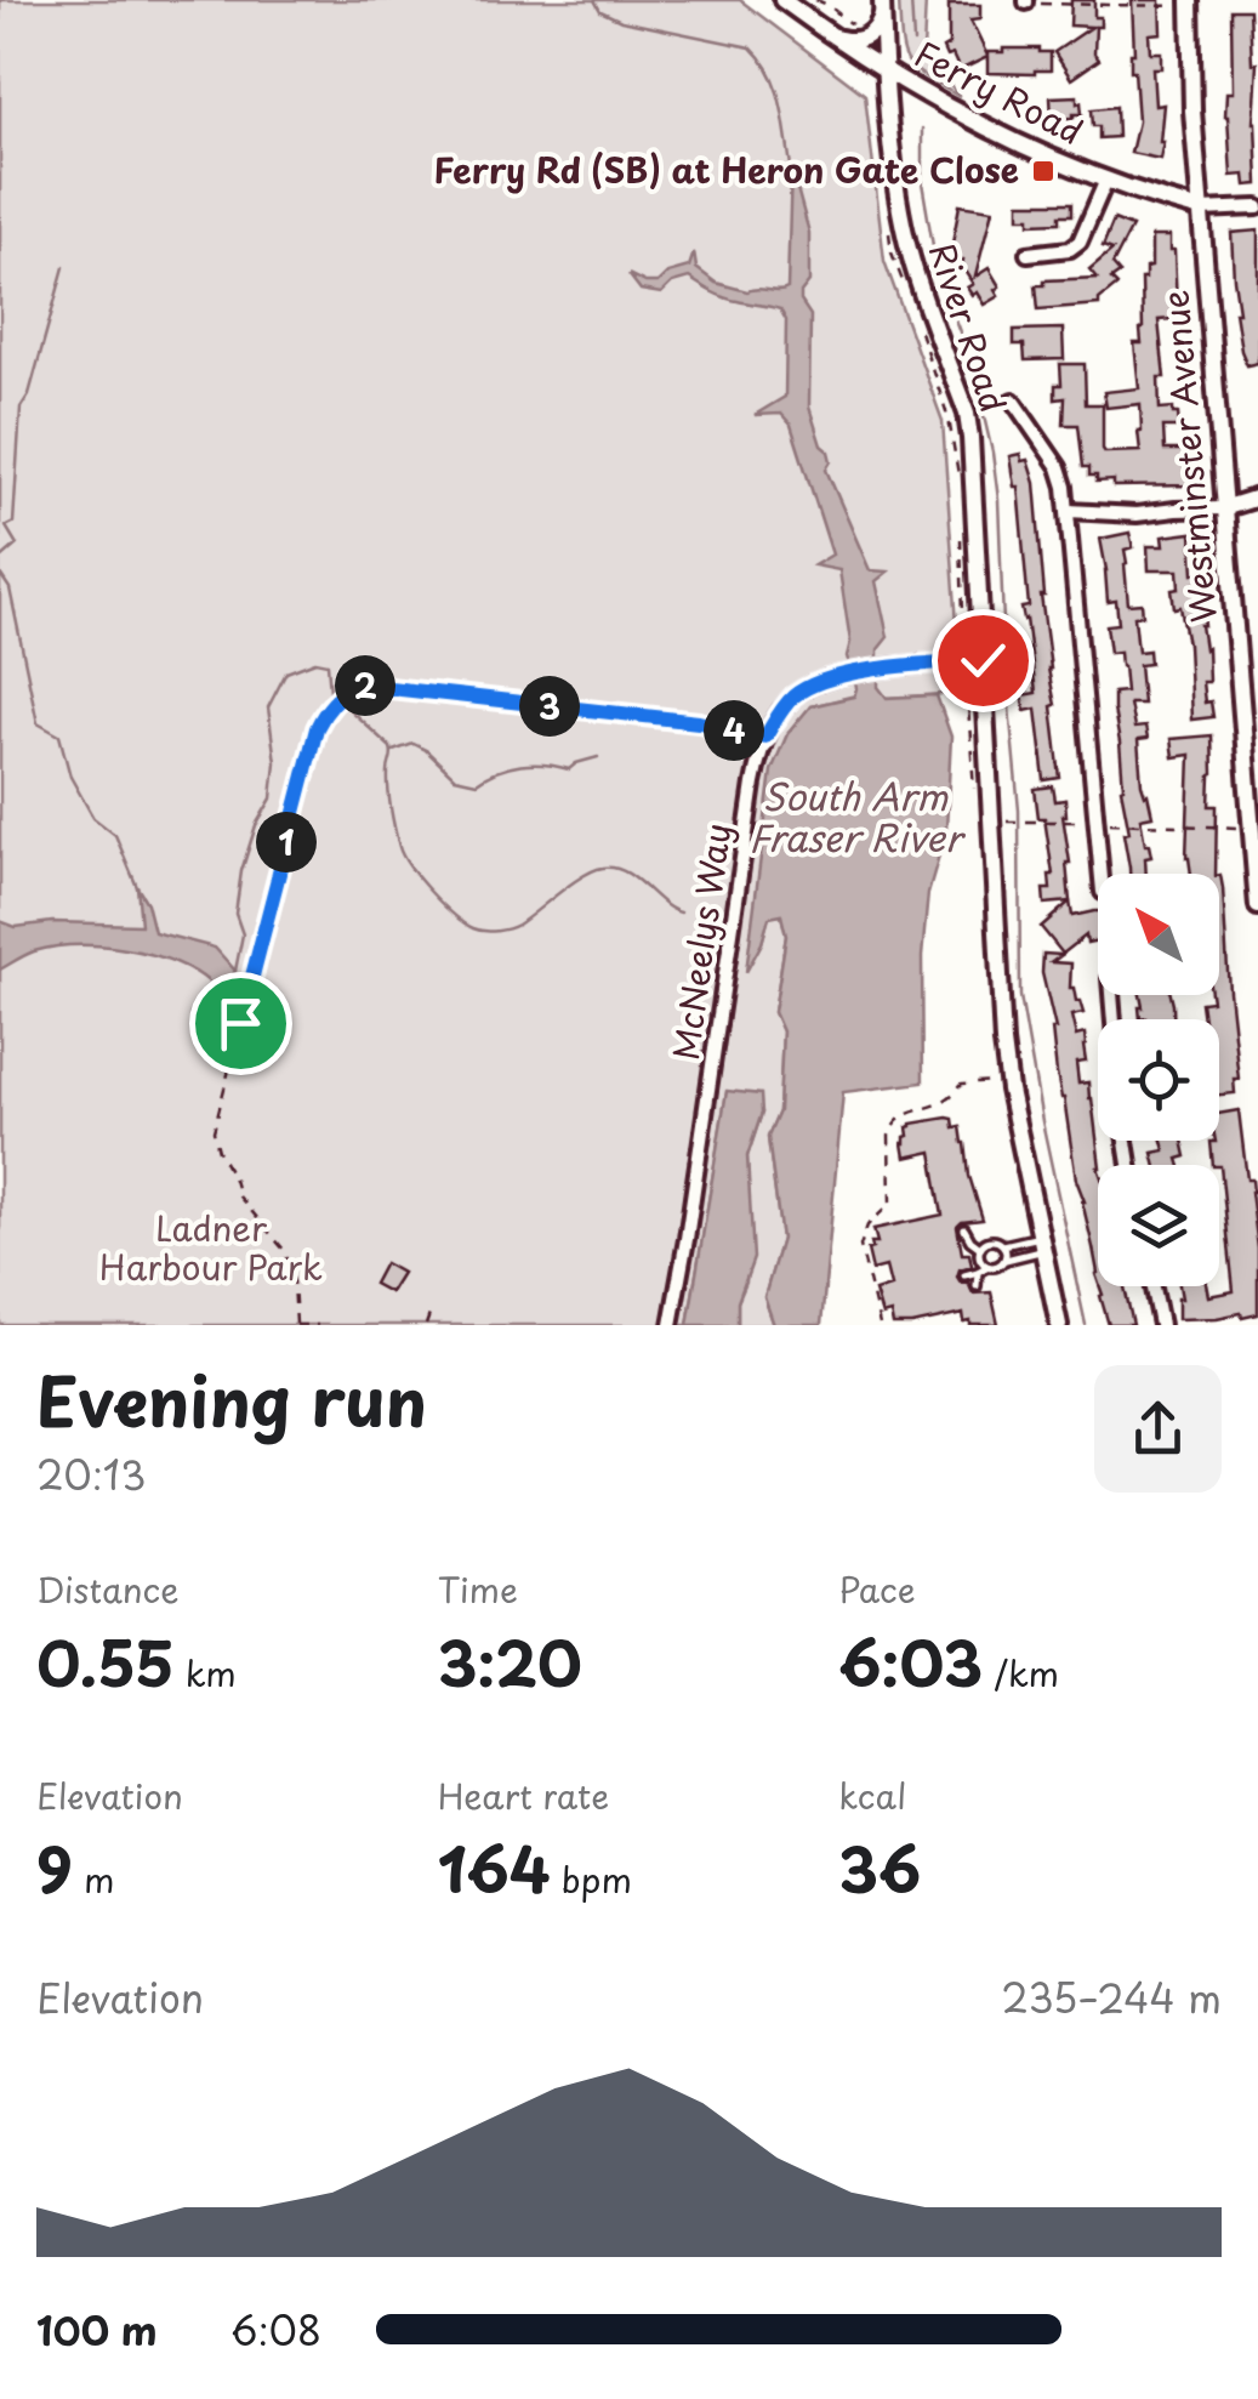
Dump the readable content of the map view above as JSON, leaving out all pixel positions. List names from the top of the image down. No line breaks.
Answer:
{"streets":{"street":["Ferry Road","River Road","Westminster Avenue","McNeelys Way"]},"crossings":[["Ferry Road","River Road"],["Ferry Road","Westminster Avenue"],["River Road","McNeelys Way"]],"water":["South Arm Fraser River"],"parks":["Ladner Harbour Park"],"places":{"transit":["Ferry Rd (SB) at Heron Gate Close"]},"north":"top left","page":{"pins":["2","3","4","1"],"heading":["Evening run","20:13"],"stats":[["Distance","0.55 km"],["Time","3:20"],["Pace","6:03 /km"],["Elevation","9 m"],["Heart rate","164 bpm"],["kcal","36"]],"chart":["Elevation","235–244 m"],"list":[{"name":"100 m","note":"6:08"}]}}
